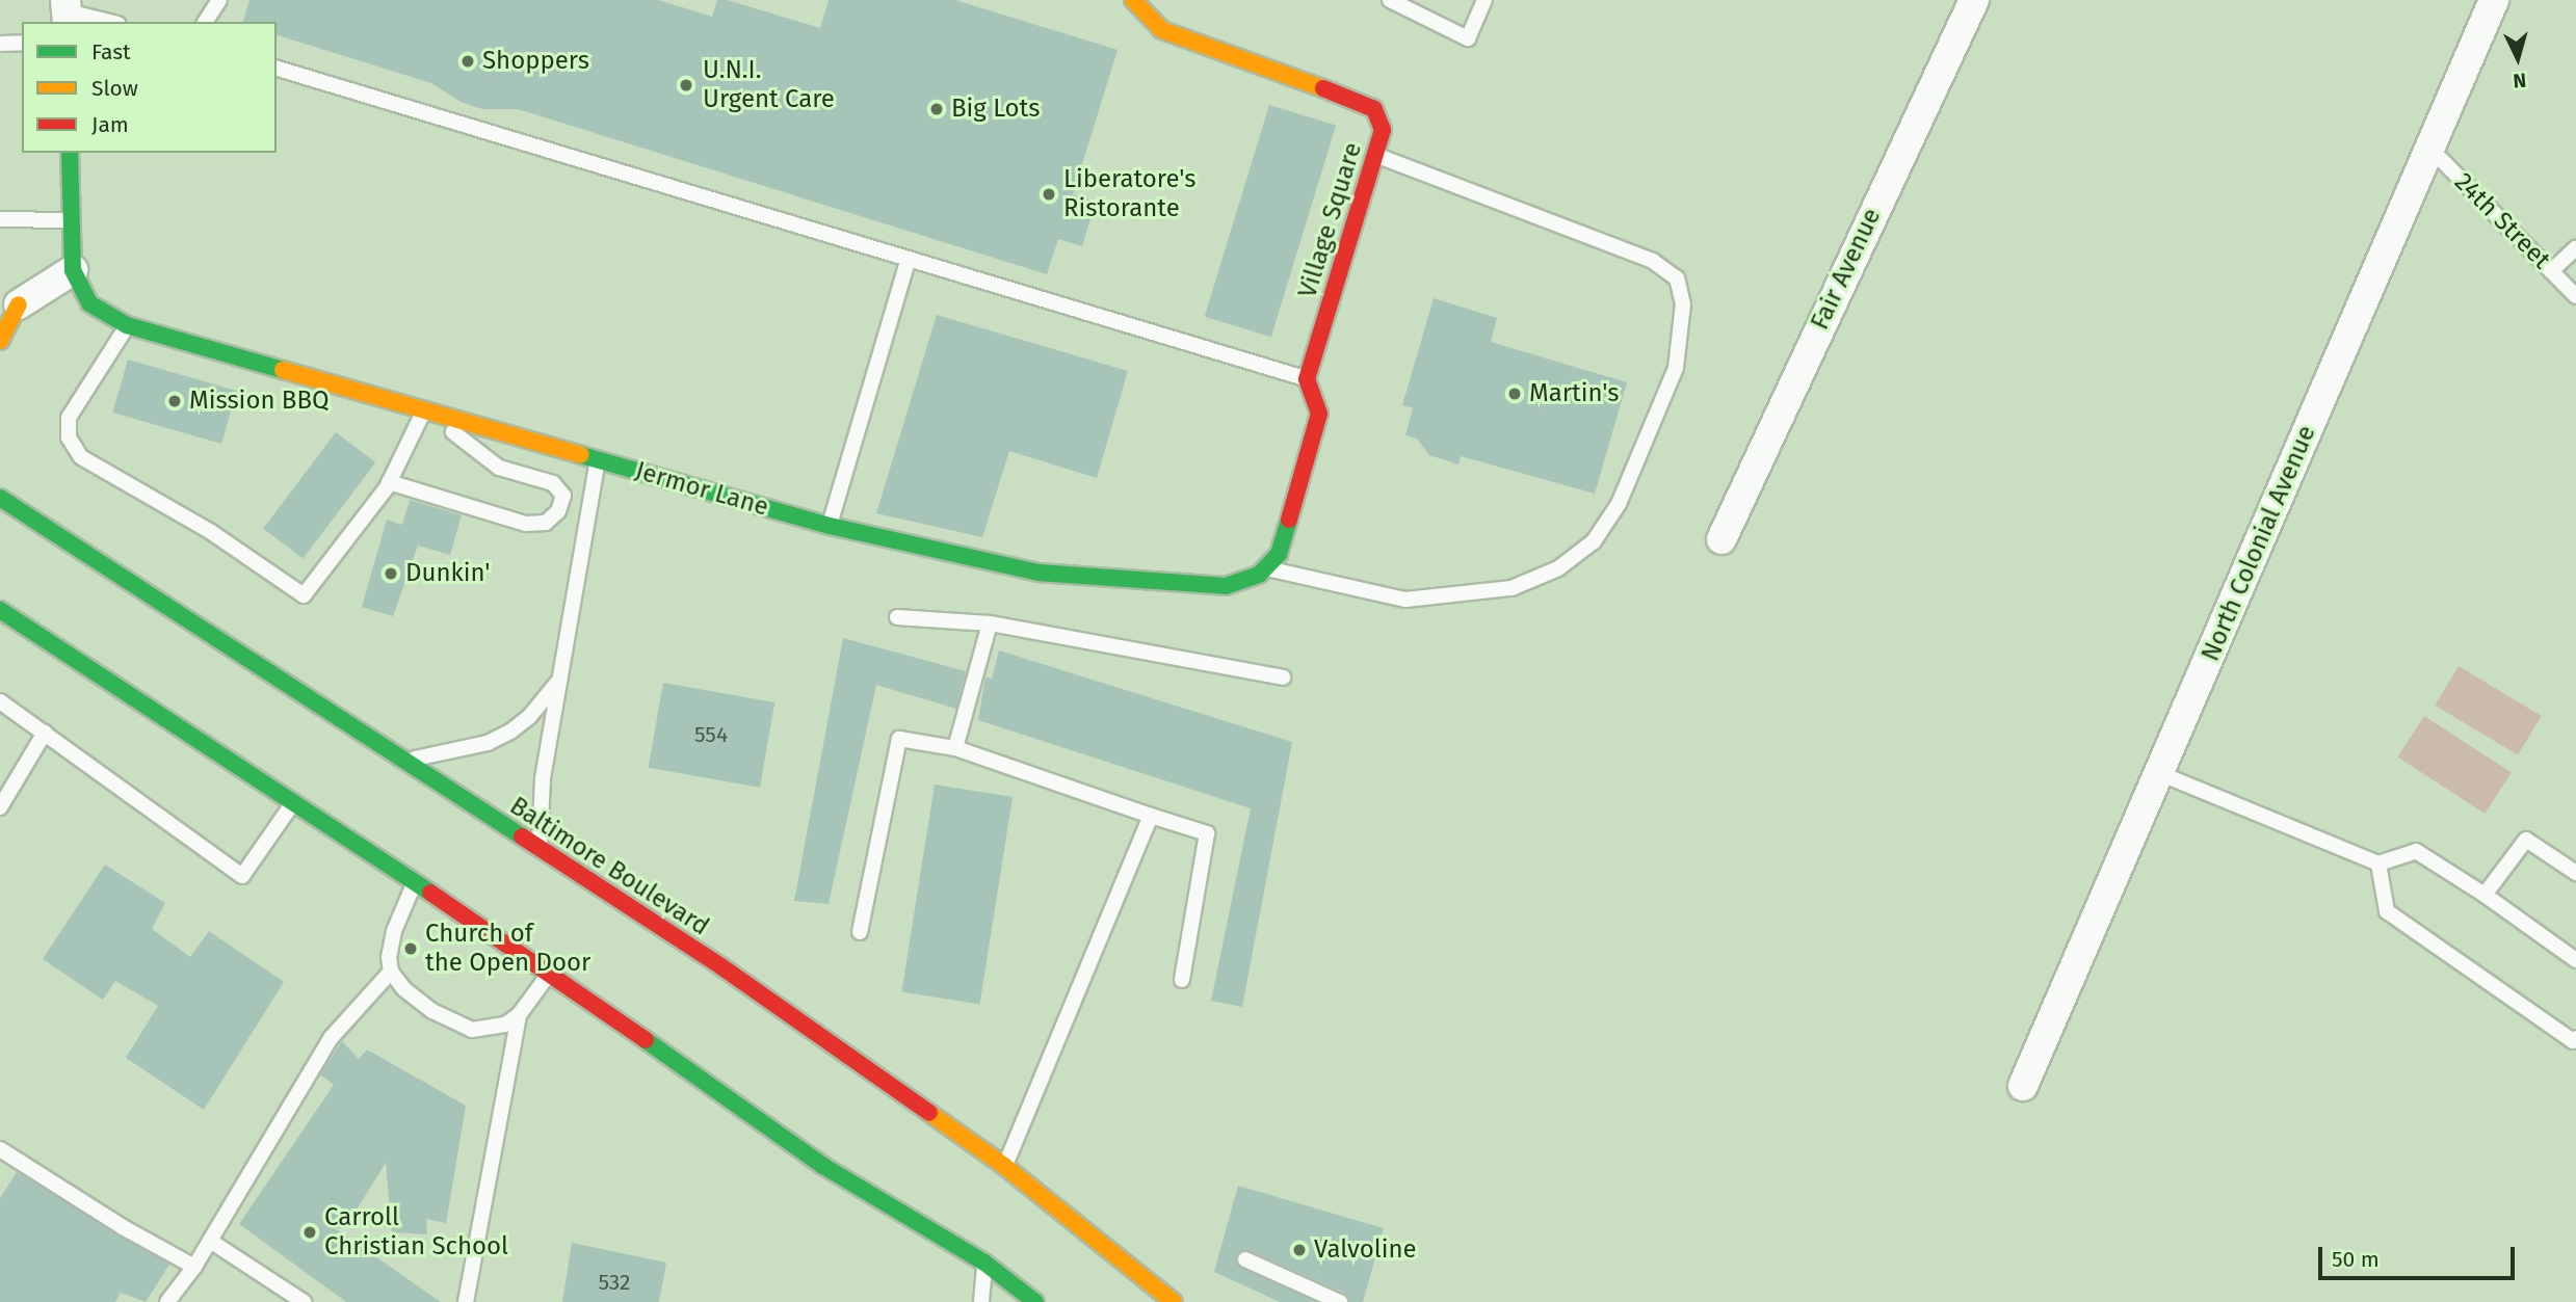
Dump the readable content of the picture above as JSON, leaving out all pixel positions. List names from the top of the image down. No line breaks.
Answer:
{"streets":{"main road":["Village Square","Jermor Lane","Baltimore Boulevard"],"street":["Fair Avenue","North Colonial Avenue"],"lane":["24th Street"]},"crossings":[["24th Street","North Colonial Avenue"]],"places":["Shoppers","U.N.I. Urgent Care","Big Lots","Liberatore's Ristorante","Martin's","Mission BBQ","Dunkin'","Church of the Open Door","Carroll Christian School","Valvoline"],"house_numbers":["554","532"],"legend":["Fast","Slow","Jam"],"scale_bar":"50 m","north":"bottom"}
